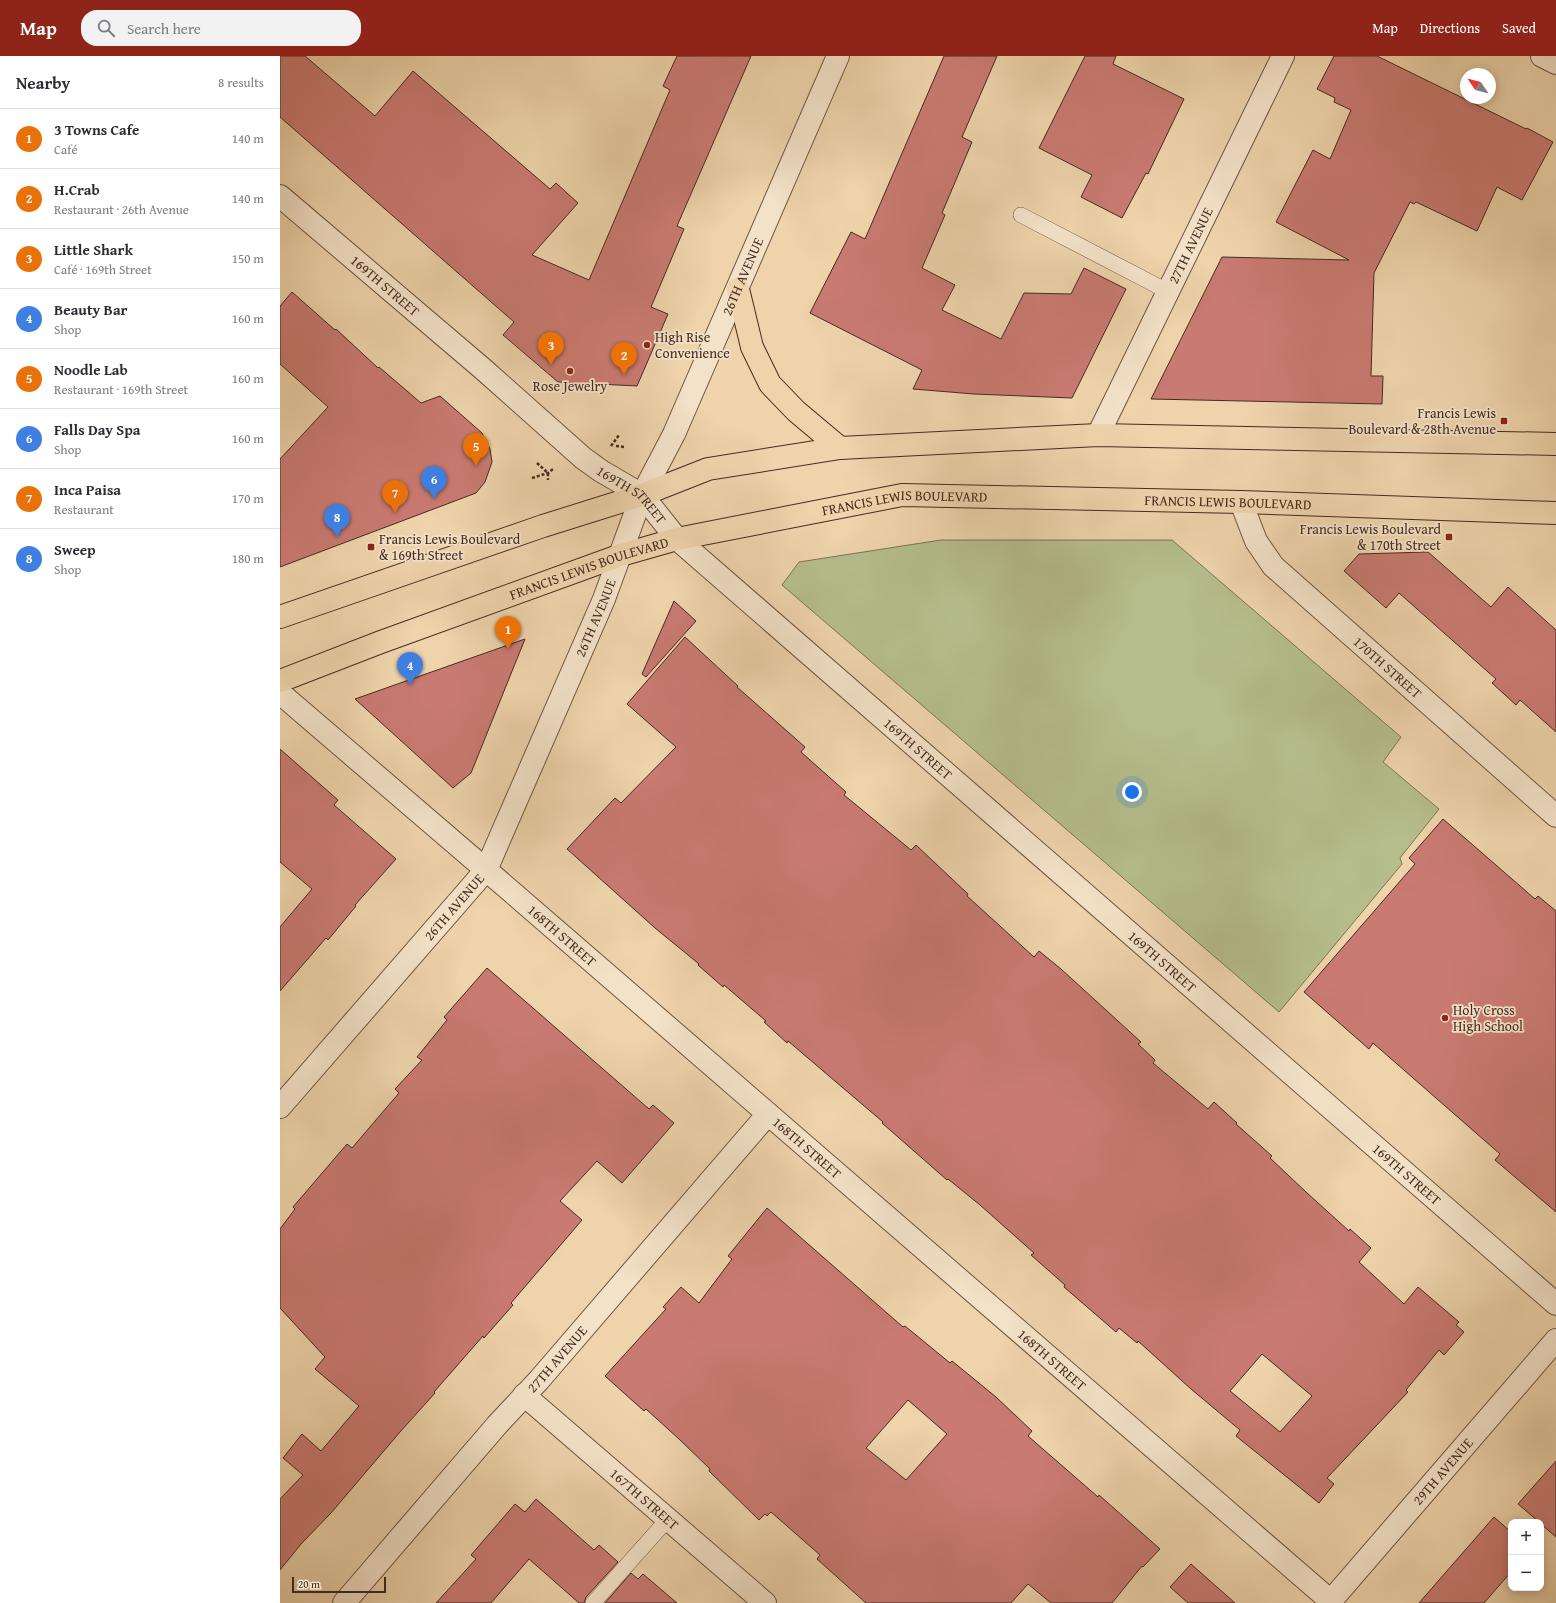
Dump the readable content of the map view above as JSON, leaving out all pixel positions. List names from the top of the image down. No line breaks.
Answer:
{"streets":{"main road":["FRANCIS LEWIS BOULEVARD"],"street":["27TH AVENUE","26TH AVENUE","169TH STREET","170TH STREET","168TH STREET","29TH AVENUE","167TH STREET"]},"crossings":[["27TH AVENUE","168TH STREET"],["27TH AVENUE","167TH STREET"],["26TH AVENUE","169TH STREET"],["26TH AVENUE","FRANCIS LEWIS BOULEVARD"],["26TH AVENUE","168TH STREET"],["169TH STREET","FRANCIS LEWIS BOULEVARD"],["FRANCIS LEWIS BOULEVARD","170TH STREET"],["168TH STREET","29TH AVENUE"]],"places":{"other":["High Rise Convenience","Rose Jewelry","Holy Cross High School"],"transit":["Francis Lewis Boulevard & 28th Avenue","Francis Lewis Boulevard & 170th Street","Francis Lewis Boulevard & 169th Street"]},"scale_bar":"20 m","north":"top left","page":{"header":"Map","search":"Search here","nav":["Map","Directions","Saved"],"heading":["Nearby","8 results"],"list":[{"mark":"1","name":"3 Towns Cafe","note":"Café","value":"140 m"},{"mark":"2","name":"H.Crab","note":"Restaurant · 26th Avenue","value":"140 m"},{"mark":"3","name":"Little Shark","note":"Café · 169th Street","value":"150 m"},{"mark":"4","name":"Beauty Bar","note":"Shop","value":"160 m"},{"mark":"5","name":"Noodle Lab","note":"Restaurant · 169th Street","value":"160 m"},{"mark":"6","name":"Falls Day Spa","note":"Shop","value":"160 m"},{"mark":"7","name":"Inca Paisa","note":"Restaurant","value":"170 m"},{"mark":"8","name":"Sweep","note":"Shop","value":"180 m"}],"pins":["3","2","5","6","7","8","1","4"],"map_buttons":["+","−"],"scale":"20 m"}}
